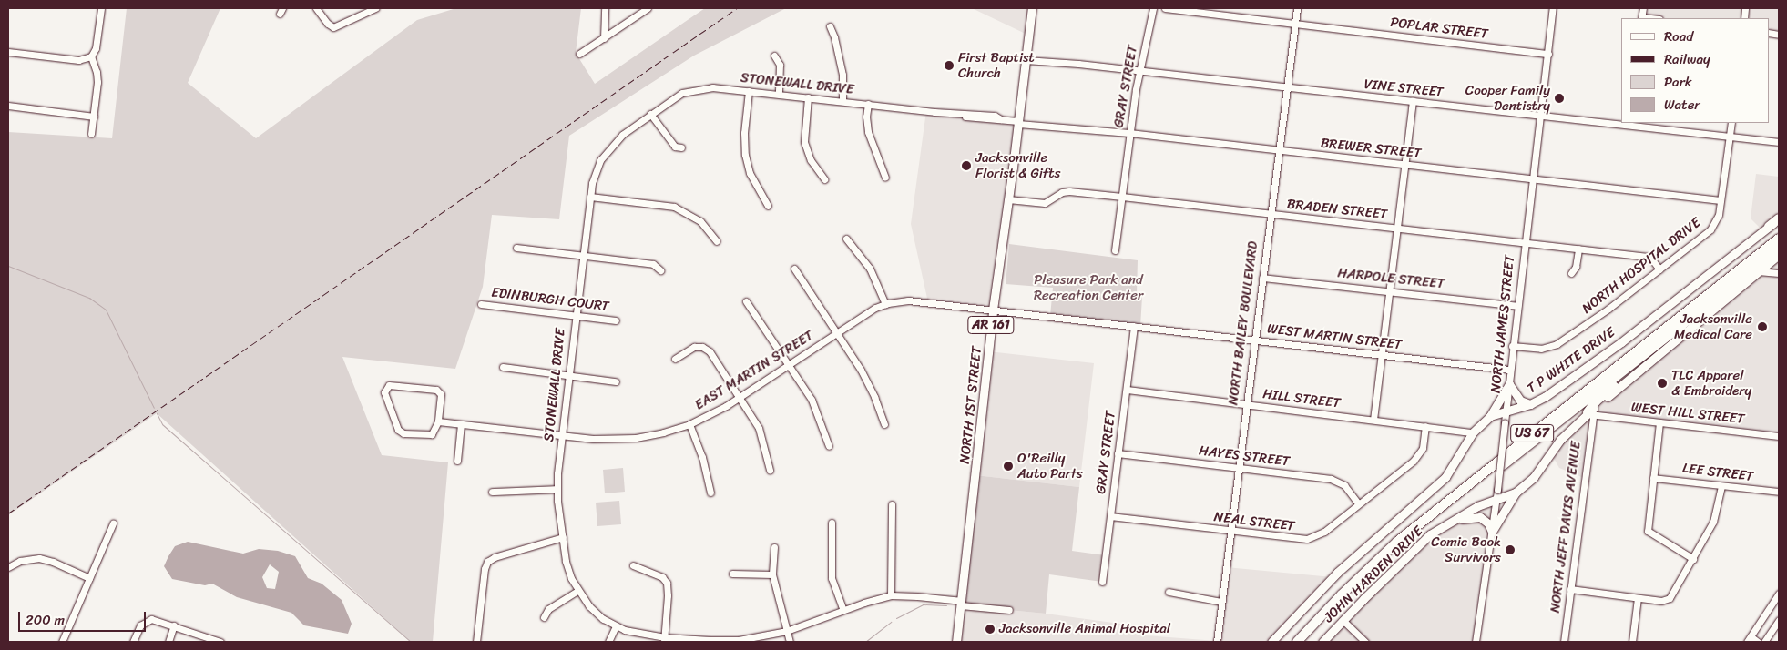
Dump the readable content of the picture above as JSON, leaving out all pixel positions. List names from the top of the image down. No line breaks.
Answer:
{"streets":{"highway":["US 67"],"main road":["AR 161","T P WHITE DRIVE","NORTH 1ST STREET","JOHN HARDEN DRIVE"],"street":["POPLAR STREET","STONEWALL DRIVE","GRAY STREET","VINE STREET","BREWER STREET","BRADEN STREET","NORTH HOSPITAL DRIVE","HARPOLE STREET","EDINBURGH COURT","NORTH BAILEY BOULEVARD","NORTH JAMES STREET","WEST MARTIN STREET","EAST MARTIN STREET","HILL STREET","WEST HILL STREET","HAYES STREET","LEE STREET","NEAL STREET","NORTH JEFF DAVIS AVENUE"]},"crossings":[["POPLAR STREET","NORTH BAILEY BOULEVARD"],["POPLAR STREET","NORTH JAMES STREET"],["STONEWALL DRIVE","BREWER STREET"],["STONEWALL DRIVE","EDINBURGH COURT"],["STONEWALL DRIVE","EAST MARTIN STREET"],["STONEWALL DRIVE","NORTH 1ST STREET"],["GRAY STREET","VINE STREET"],["GRAY STREET","BREWER STREET"],["GRAY STREET","BRADEN STREET"],["GRAY STREET","WEST MARTIN STREET"],["GRAY STREET","HILL STREET"],["GRAY STREET","HAYES STREET"],["GRAY STREET","NEAL STREET"],["VINE STREET","NORTH HOSPITAL DRIVE"],["VINE STREET","NORTH BAILEY BOULEVARD"],["VINE STREET","NORTH JAMES STREET"],["VINE STREET","NORTH 1ST STREET"],["BREWER STREET","NORTH HOSPITAL DRIVE"],["BREWER STREET","NORTH BAILEY BOULEVARD"],["BREWER STREET","NORTH JAMES STREET"],["BREWER STREET","NORTH 1ST STREET"],["BRADEN STREET","NORTH HOSPITAL DRIVE"],["BRADEN STREET","NORTH BAILEY BOULEVARD"],["BRADEN STREET","NORTH JAMES STREET"],["BRADEN STREET","NORTH 1ST STREET"],["NORTH HOSPITAL DRIVE","NORTH JAMES STREET"],["HARPOLE STREET","NORTH BAILEY BOULEVARD"],["HARPOLE STREET","NORTH JAMES STREET"],["NORTH BAILEY BOULEVARD","WEST MARTIN STREET"],["NORTH BAILEY BOULEVARD","HILL STREET"],["NORTH BAILEY BOULEVARD","HAYES STREET"],["NORTH BAILEY BOULEVARD","NEAL STREET"],["NORTH JAMES STREET","WEST MARTIN STREET"],["NORTH JAMES STREET","T P WHITE DRIVE"],["NORTH JAMES STREET","JOHN HARDEN DRIVE"],["WEST MARTIN STREET","EAST MARTIN STREET"],["WEST MARTIN STREET","NORTH 1ST STREET"],["T P WHITE DRIVE","HILL STREET"],["EAST MARTIN STREET","NORTH 1ST STREET"],["HILL STREET","NEAL STREET"],["WEST HILL STREET","NORTH JEFF DAVIS AVENUE"],["WEST HILL STREET","JOHN HARDEN DRIVE"],["HAYES STREET","NEAL STREET"],["NORTH JEFF DAVIS AVENUE","JOHN HARDEN DRIVE"]],"parks":["Pleasure Park and Recreation Center"],"places":["First Baptist Church","Cooper Family Dentistry","Jacksonville Florist & Gifts","Jacksonville Medical Care","TLC Apparel & Embroidery","O'Reilly Auto Parts","Comic Book Survivors","Jacksonville Animal Hospital"],"legend":["Road","Railway","Park","Water"],"scale_bar":"200 m"}
